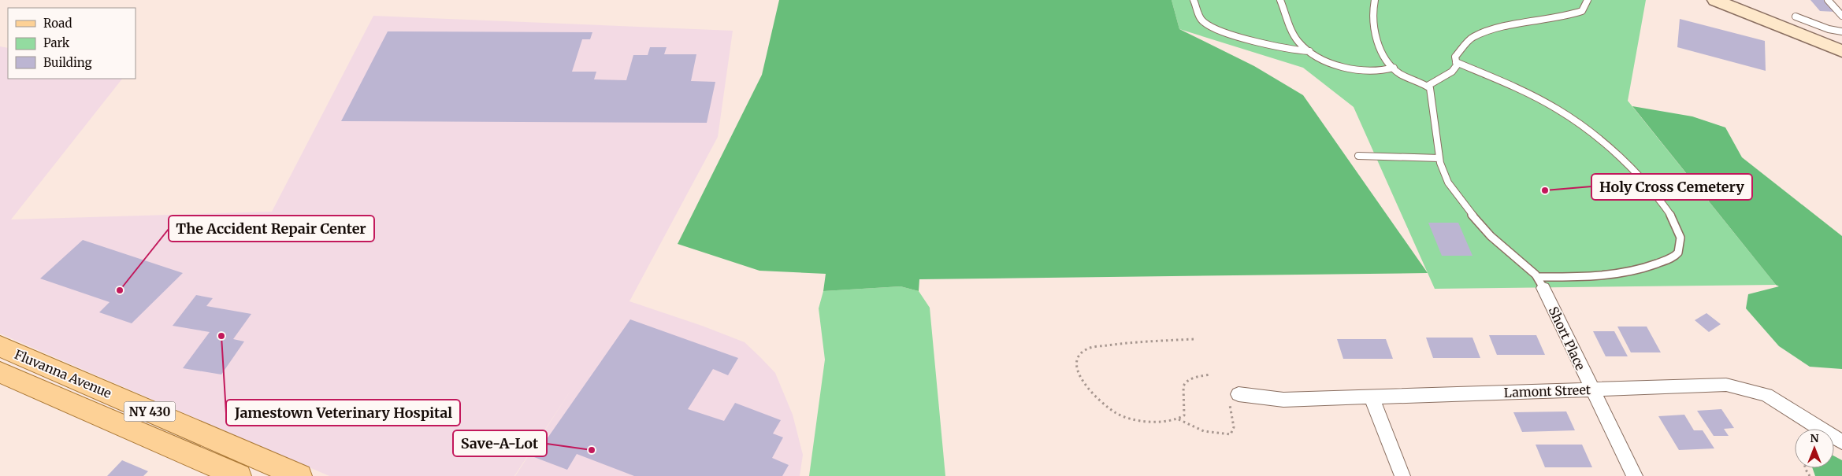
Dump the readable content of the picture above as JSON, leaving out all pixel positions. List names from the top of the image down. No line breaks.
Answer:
{"streets":{"main road":["Fluvanna Avenue","NY 430"],"street":["Short Place","Lamont Street"]},"crossings":[["Short Place","Lamont Street"]],"places":["Holy Cross Cemetery","The Accident Repair Center","Jamestown Veterinary Hospital","Save-A-Lot"],"legend":["Road","Park","Building"],"north":"top"}
